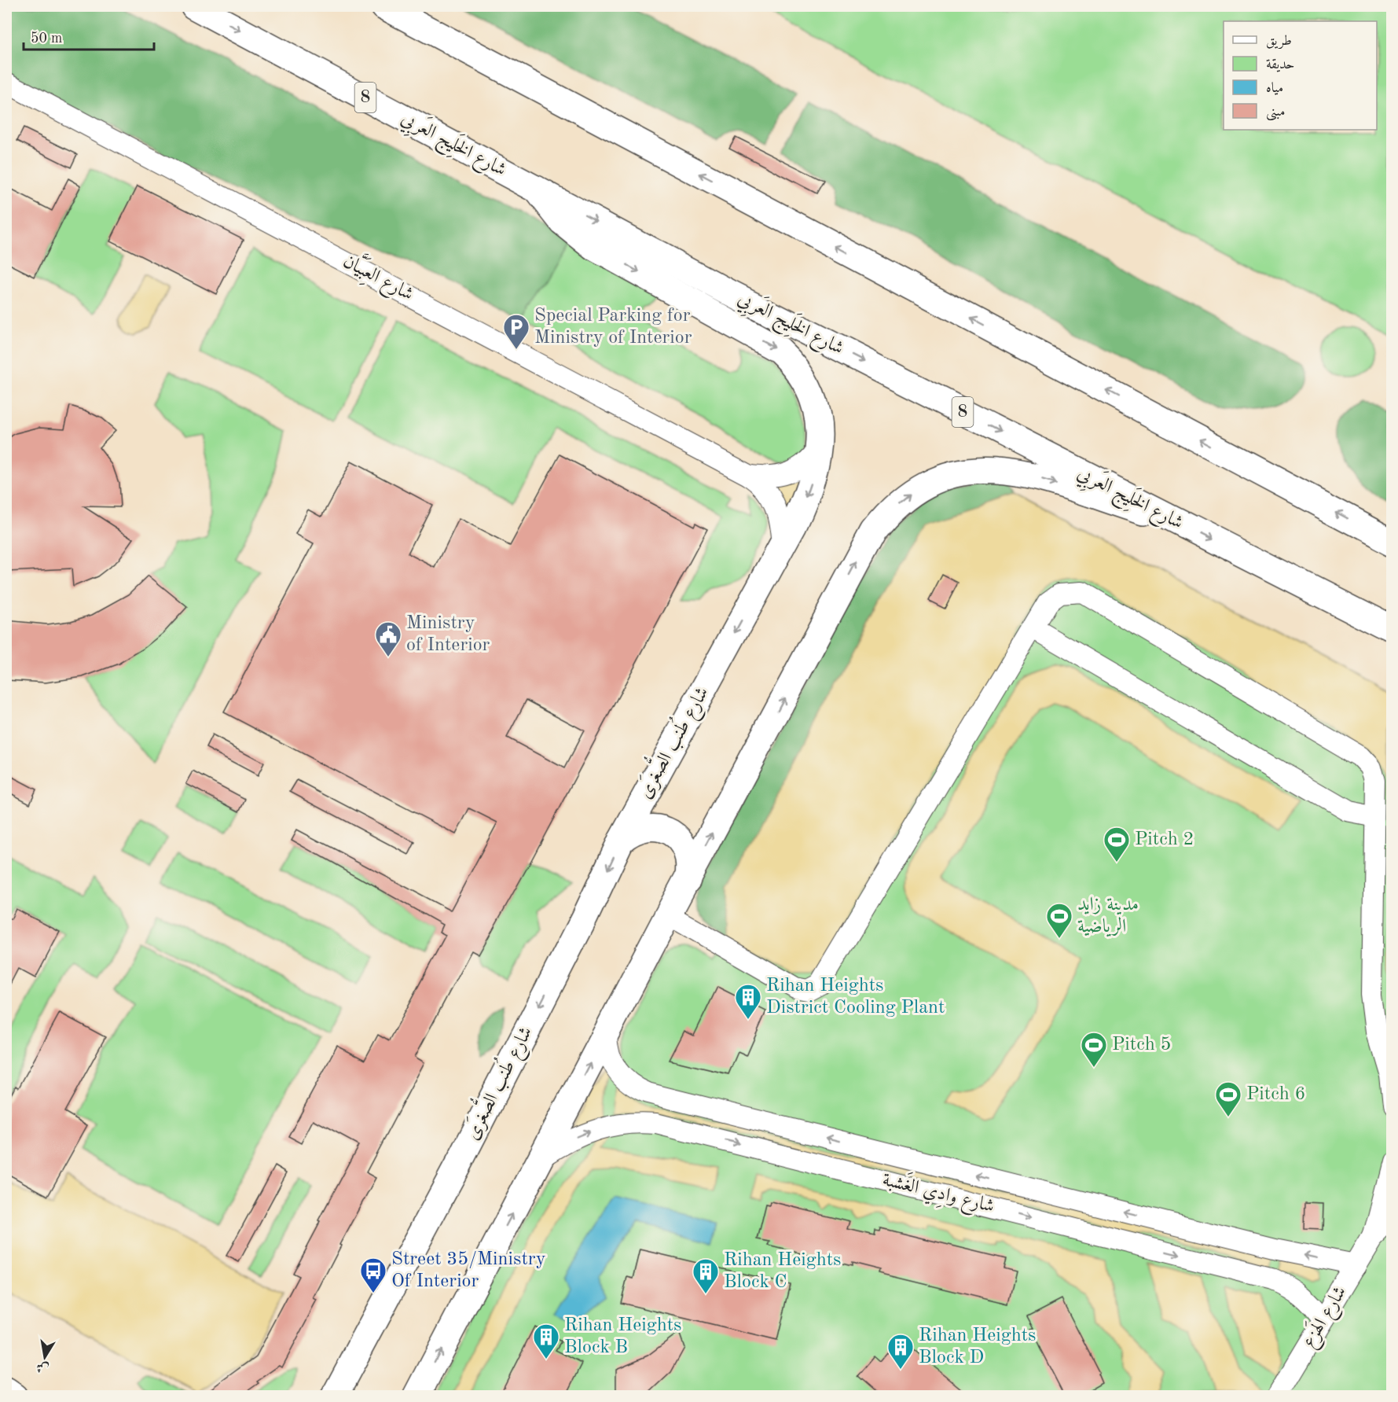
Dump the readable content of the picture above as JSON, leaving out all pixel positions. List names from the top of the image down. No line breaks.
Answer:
{"streets":{"main road":["8","شارع الخَلِيج العَربِي","شارع طُنب الصُّغرَى"],"street":["شارع العِبَيَّان","شارع وادِي الغَشبة","شارع الهَزع"]},"crossings":[["شارع الخَلِيج العَربِي","شارع طُنب الصُّغرَى"],["شارع العِبَيَّان","شارع طُنب الصُّغرَى"],["شارع وادِي الغَشبة","شارع الهَزع"]],"places":{"parking":["Special Parking for Ministry of Interior"],"public building":["Ministry of Interior"],"sports":["Pitch 2","مدينة زايد الرياضية","Pitch 5","Pitch 6"],"building":["Rihan Heights District Cooling Plant","Rihan Heights Block C","Rihan Heights Block B","Rihan Heights Block D"],"bus stop":["Street 35/Ministry Of Interior"]},"legend":["طريق","حديقة","مياه","مبنى"],"scale_bar":"50 m","north":"bottom"}
